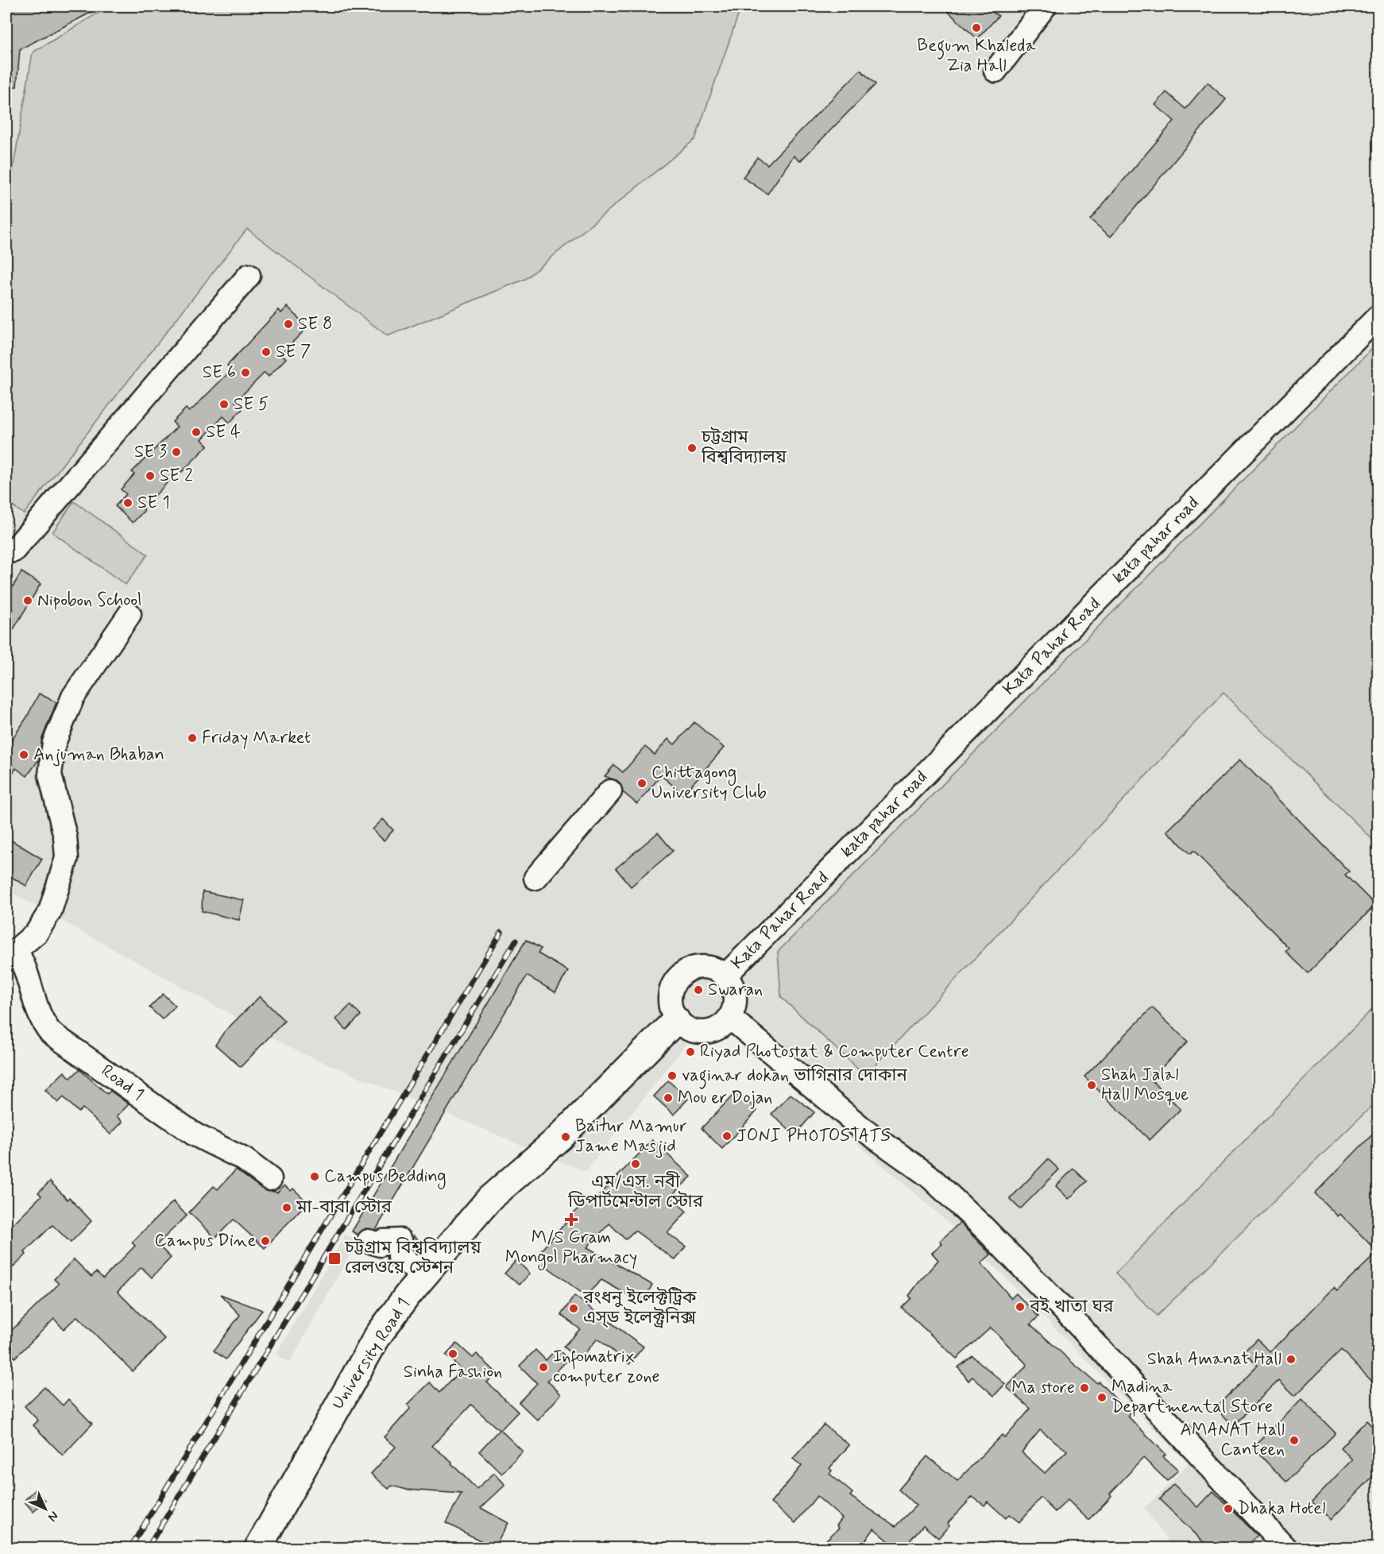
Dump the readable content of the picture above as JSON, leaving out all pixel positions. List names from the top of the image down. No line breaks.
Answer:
{"streets":{"main road":["University Road 1"],"street":["kata pahar road","Kata Pahar Road","Road 1"]},"crossings":[["kata pahar road","Kata Pahar Road"],["Kata Pahar Road","University Road 1"]],"places":{"other":["Begum Khaleda Zia Hall","SE 8","SE 7","SE 6","SE 5","SE 4","চট্টগ্রাম বিশ্ববিদ্যালয়","SE 3","SE 2","SE 1","Nipobon School","Friday Market","Anjuman Bhaban","Chittagong University Club","Swaran","Riyad Photostat & Computer Centre","vaginar dokan ভাগিনার দোকান","Shah Jalal Hall Mosque","Mou er Dojan","JONI PHOTOSTATS","Baitur Mamur Jame Masjid","এম/এস. নবী ডিপার্টমেন্টাল স্টোর","Campus Bedding","মা-বাবা স্টোর","Campus Dine","বই খাতা ঘর","রংধনু ইলেক্টট্রিক এস্ড ইলেক্ট্রনিক্স","Sinha Fashion","Shah Amanat Hall","Infomatrix computer zone","Ma store","Madina Departmental Store","AMANAT Hall Canteen","Dhaka Hotel"],"health":["M/S Gram Mongol Pharmacy"],"transit":["চট্টগ্রাম বিশ্ববিদ্যালয় রেলওয়ে স্টেশন"]},"north":"bottom right"}
